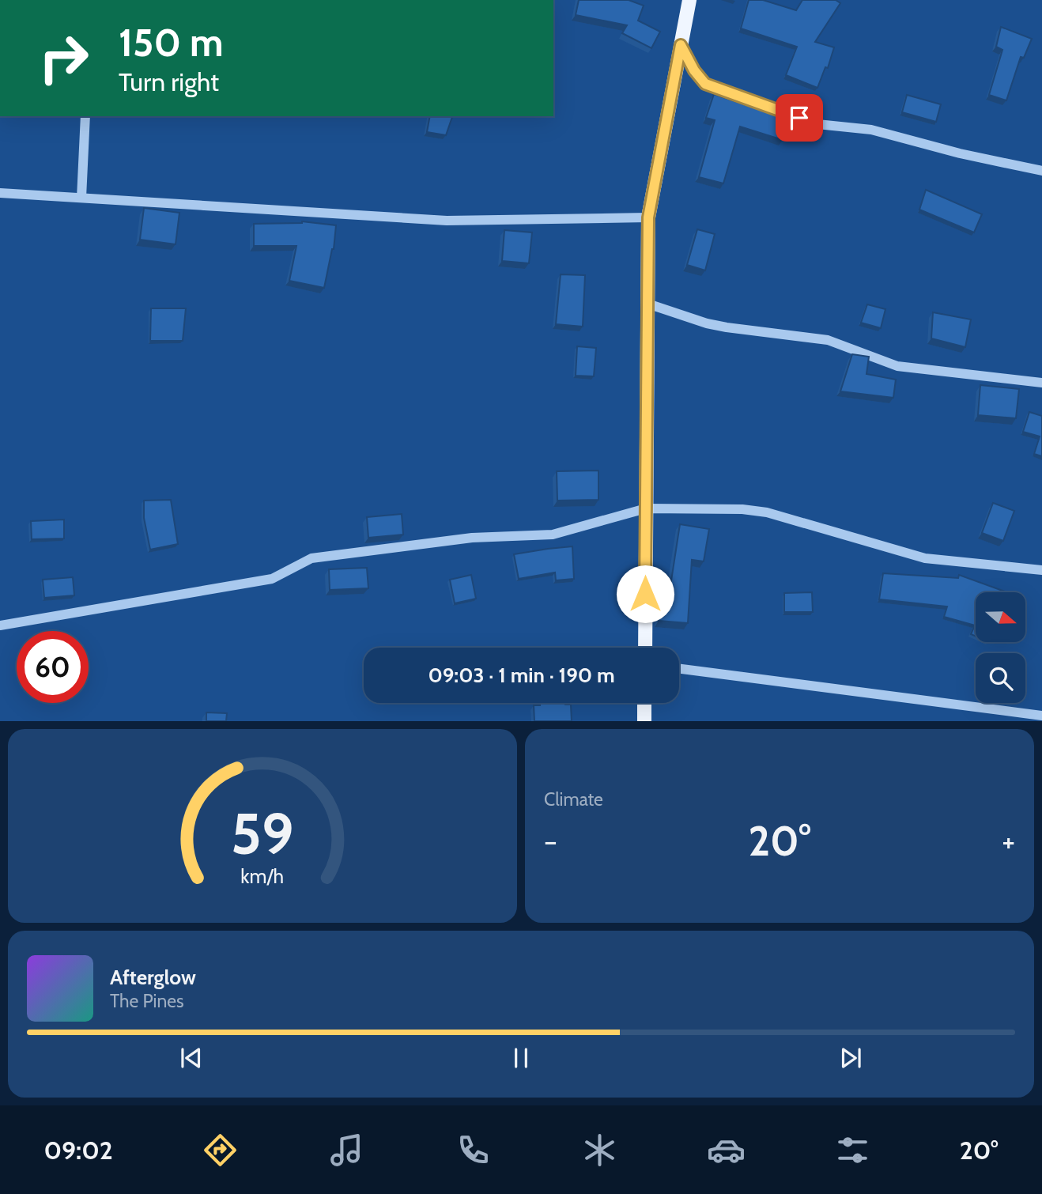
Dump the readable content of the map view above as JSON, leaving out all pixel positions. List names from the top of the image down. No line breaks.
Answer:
{"north":"right","page":{"turn":["150 m","Turn right"],"limit":"60","trip":"09:03 · 1 min · 190 m","tile":"Climate","heat":["−","20°","+"],"song":["Afterglow","The Pines"],"tabs":["09:02","20°"],"gauge":["59","km/h"]}}
